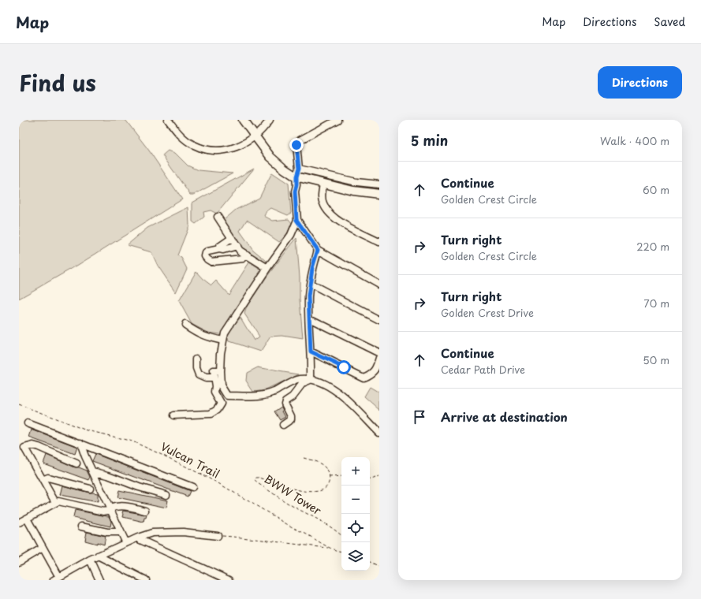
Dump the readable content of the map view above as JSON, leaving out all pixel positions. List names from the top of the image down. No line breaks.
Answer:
{"streets":{"path":["Vulcan Trail","BWW Tower"]},"page":{"header":"Map","nav":["Map","Directions","Saved"],"title":"Find us","buttons":"Directions","heading":["5 min","Walk · 400 m"],"list":[["Continue","Golden Crest Circle","60 m"],["Turn right","Golden Crest Circle","220 m"],["Turn right","Golden Crest Drive","70 m"],["Continue","Cedar Path Drive","50 m"],"Arrive at destination"],"map_buttons":["+","−"]}}
